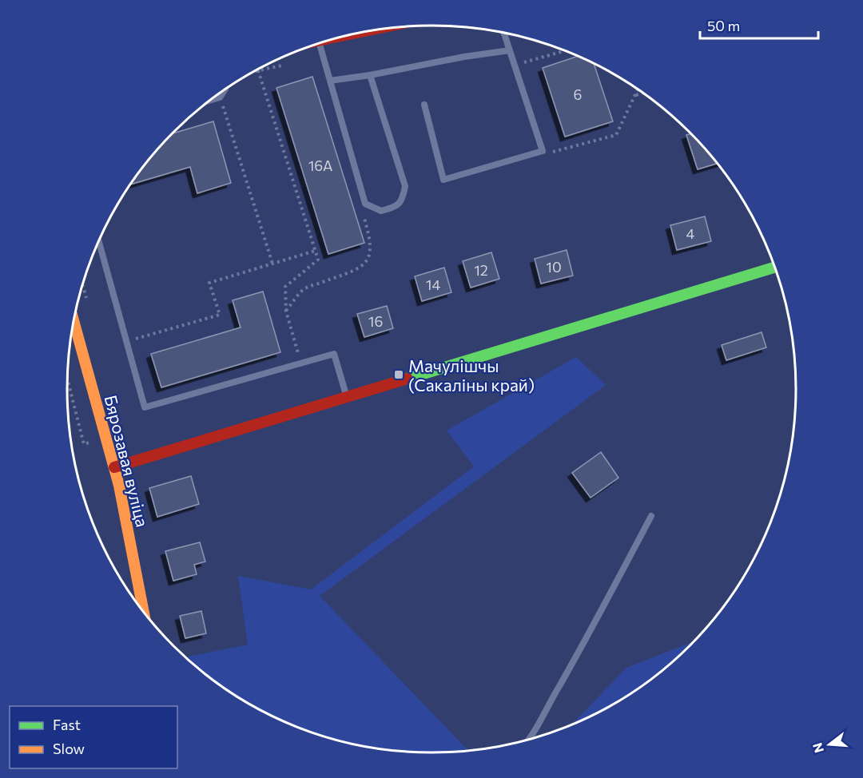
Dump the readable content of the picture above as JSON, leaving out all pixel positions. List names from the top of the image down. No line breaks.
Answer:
{"streets":{"street":["Бярозавая вуліца"]},"places":{"transit":["Мачулішчы (Сакаліны край)"]},"house_numbers":["6","16А","4","10","12","14","16"],"legend":["Fast","Slow"],"scale_bar":"50 m","north":"left"}
